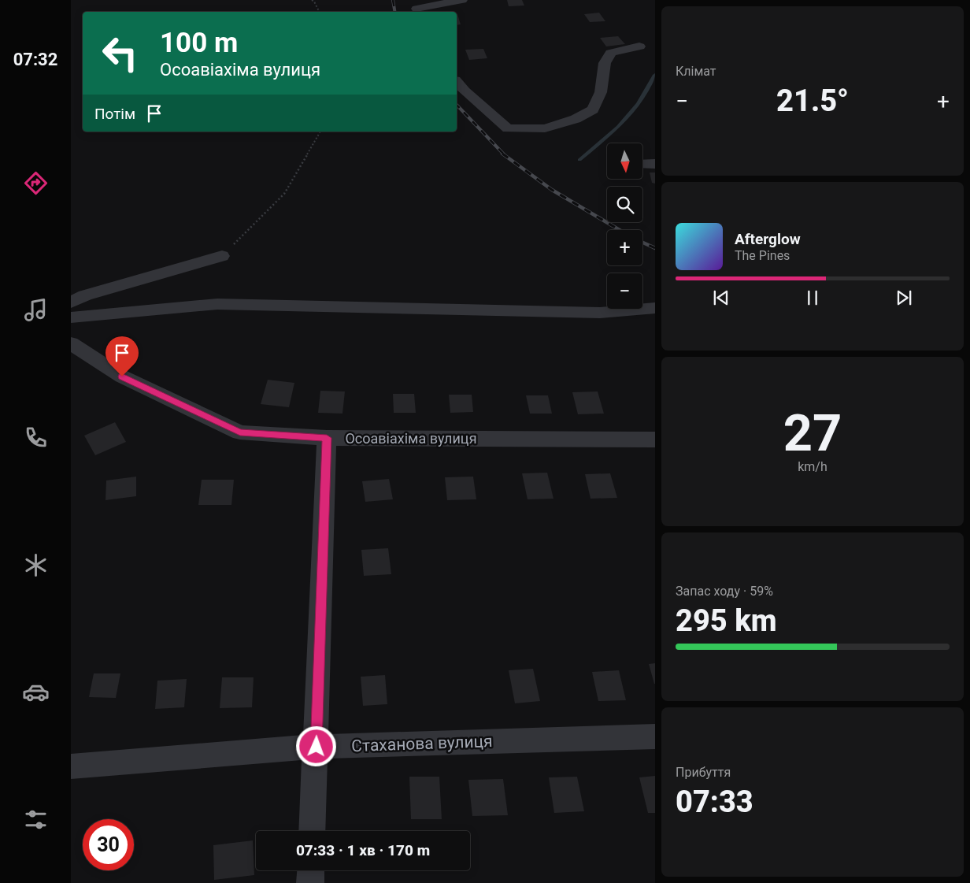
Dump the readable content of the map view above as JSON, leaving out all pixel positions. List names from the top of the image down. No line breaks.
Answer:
{"streets":{"street":["Осоавіахіма вулиця","Стаханова вулиця"]},"north":"bottom","page":{"tabs":"07:32","tile":["Клімат",["27","km/h"],["Запас ходу · 59%","295 km"],["Прибуття","07:33"]],"turn":["100 m","Осоавіахіма вулиця"],"heat":["−","21.5°","+"],"then":"Потім","map_buttons":["+","−"],"song":["Afterglow","The Pines"],"limit":"30","trip":"07:33 · 1 хв · 170 m"}}
